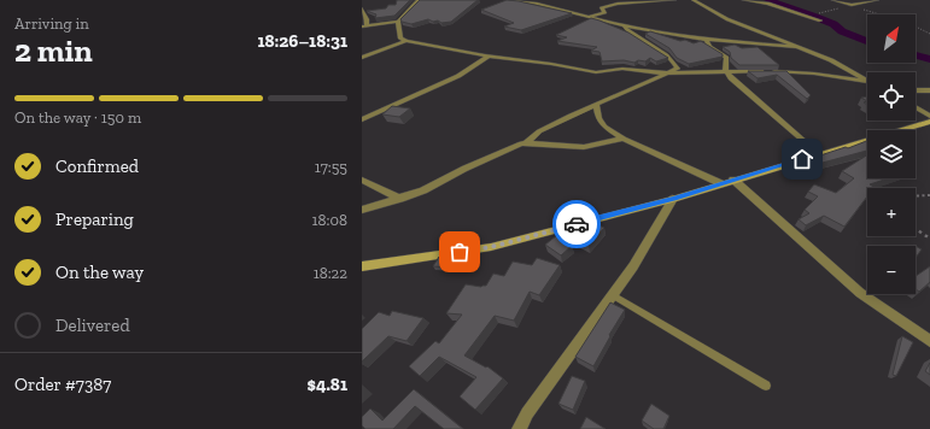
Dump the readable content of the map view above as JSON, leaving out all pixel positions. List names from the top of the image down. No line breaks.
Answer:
{"north":"top right","page":{"heading":["2 min","Arriving in","18:26–18:31"],"panel":["Order #7387","$4.81"],"map_buttons":["+","−"],"bar":"On the way · 150 m","list":[["Confirmed","17:55"],["Preparing","18:08"],["On the way","18:22"],"Delivered"]}}
